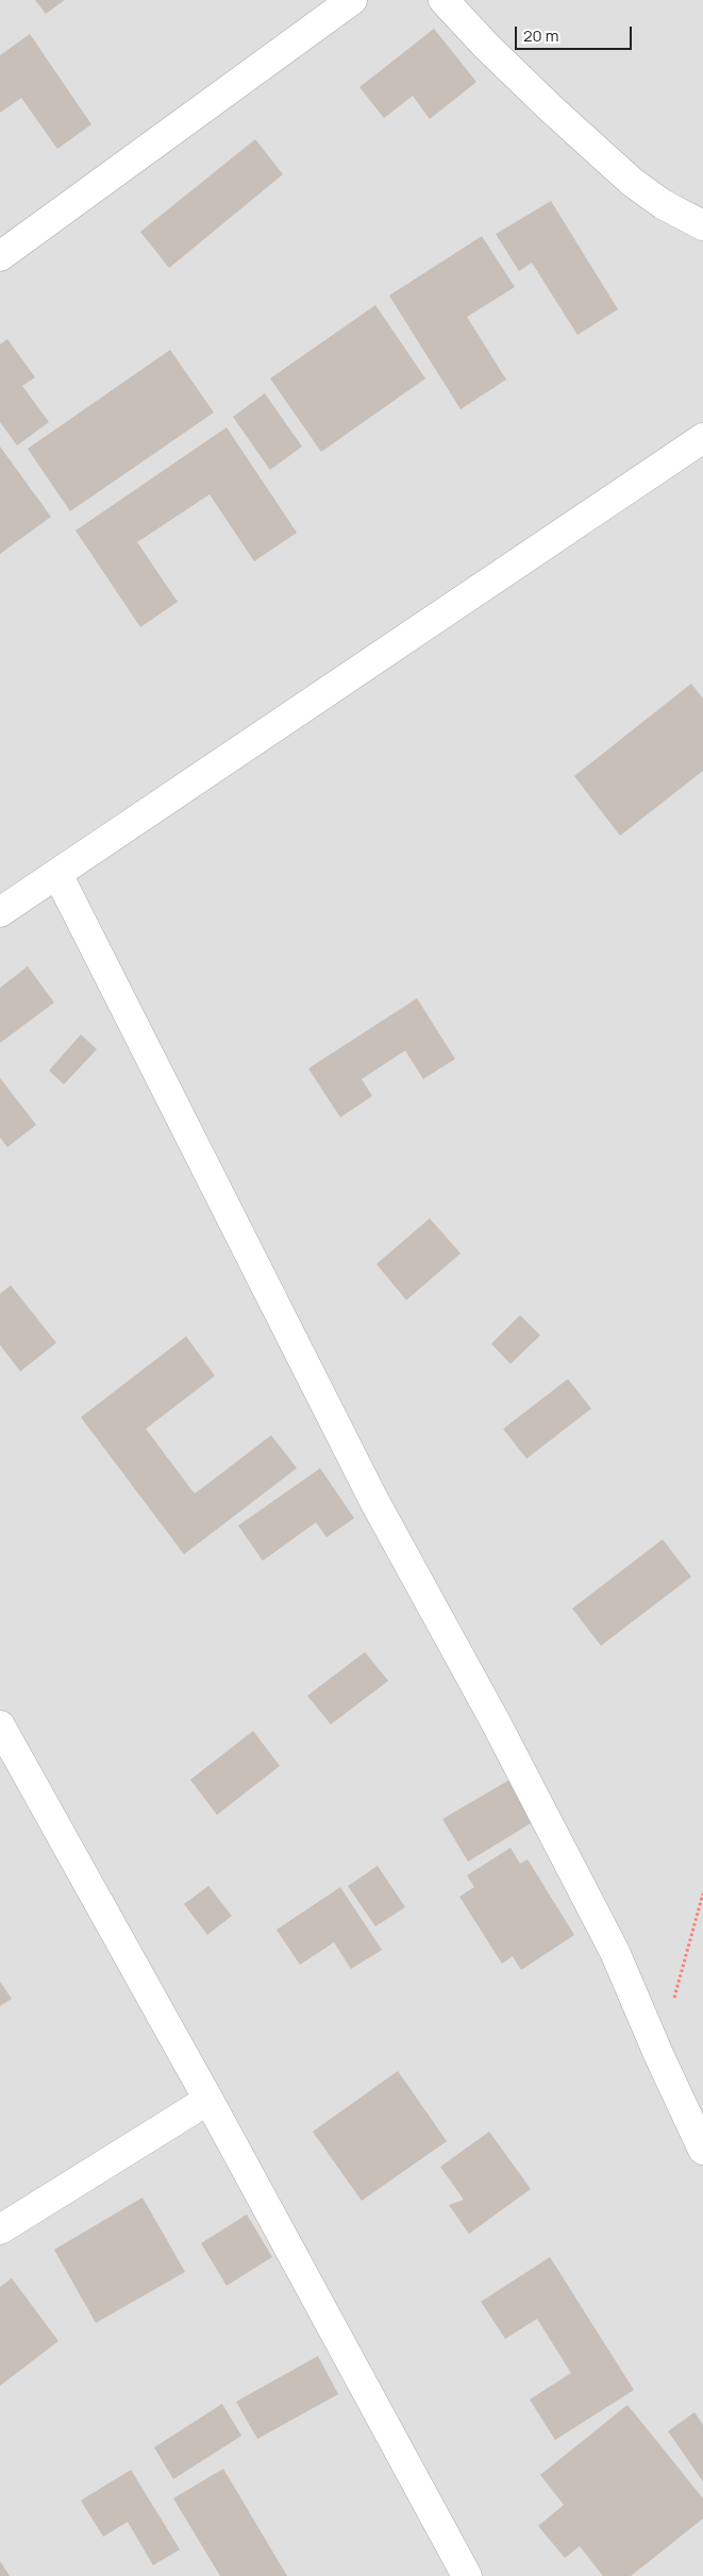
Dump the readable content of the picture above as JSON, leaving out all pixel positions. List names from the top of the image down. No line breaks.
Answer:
{"scale_bar":"20 m"}
